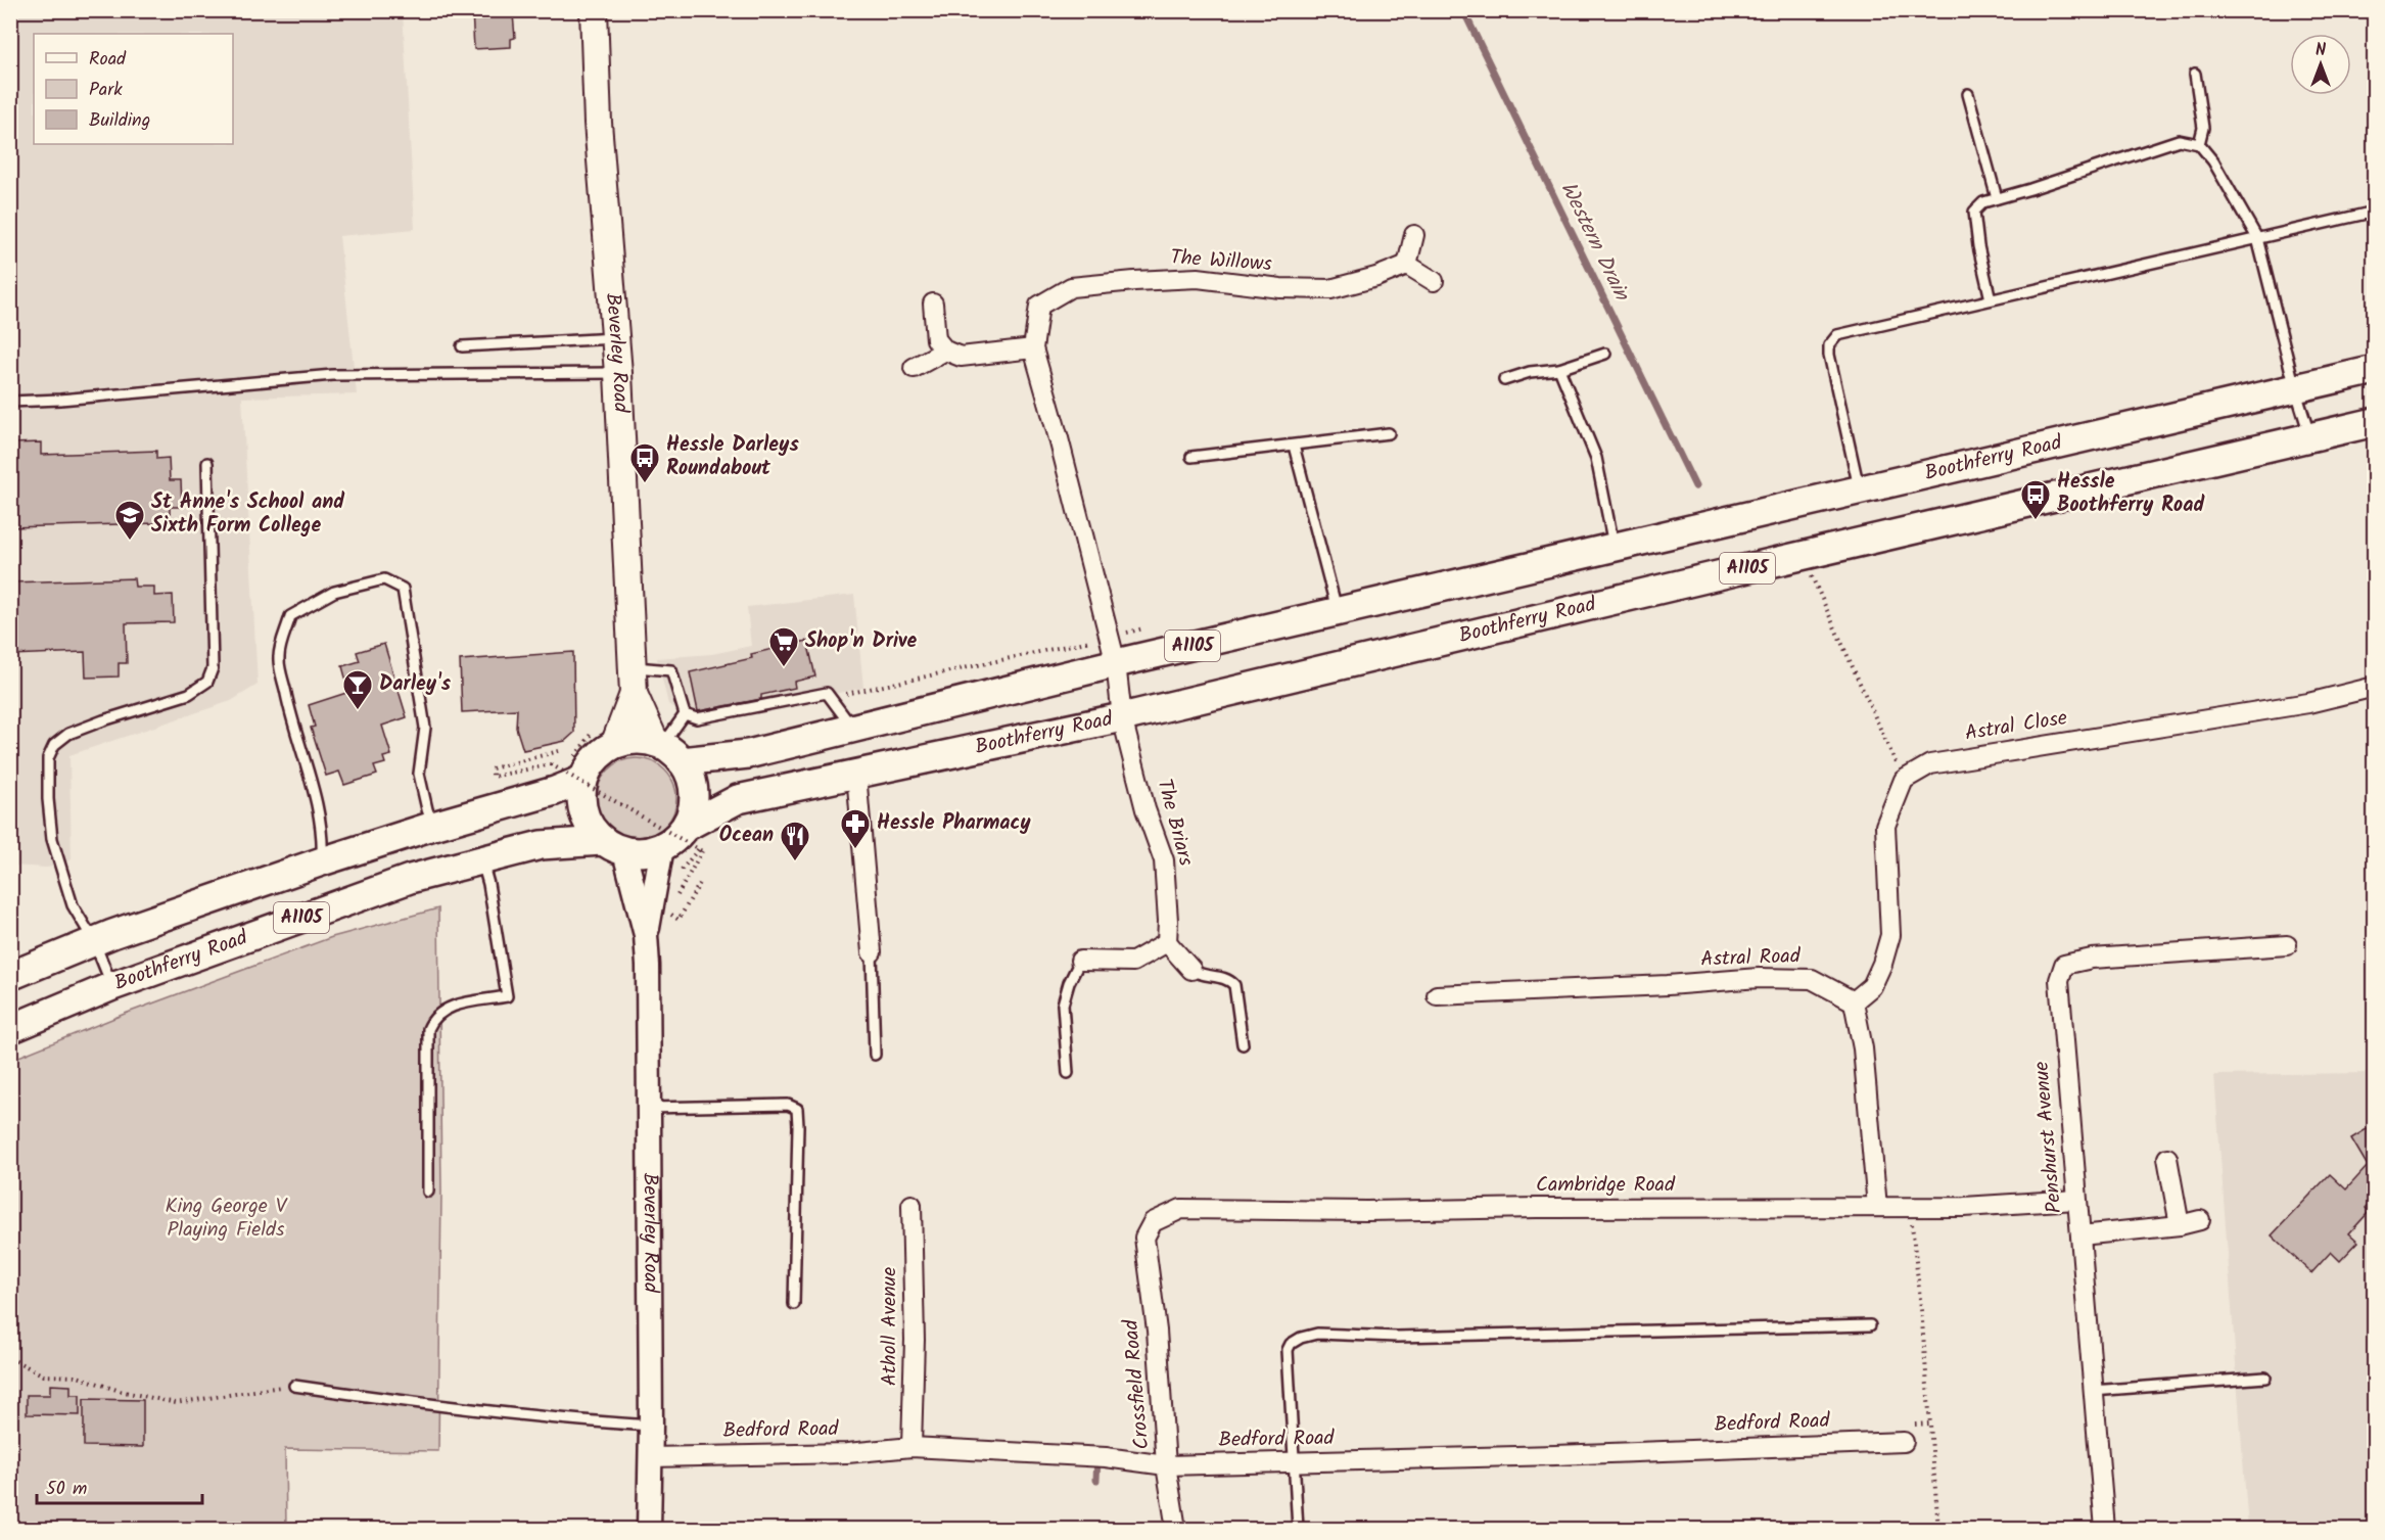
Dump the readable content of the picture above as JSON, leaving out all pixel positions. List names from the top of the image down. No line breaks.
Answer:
{"streets":{"main road":["Beverley Road","Boothferry Road","A1105"],"street":["The Willows","Astral Close","The Briars","Astral Road","Penshurst Avenue","Cambridge Road","Atholl Avenue","Crossfield Road","Bedford Road"]},"crossings":[["The Willows","Boothferry Road"],["The Willows","The Briars"],["Beverley Road","Boothferry Road"],["Beverley Road","A1105"],["Beverley Road","Bedford Road"],["Boothferry Road","A1105"],["Boothferry Road","The Briars"],["Penshurst Avenue","Cambridge Road"],["Cambridge Road","Crossfield Road"],["Atholl Avenue","Bedford Road"],["Crossfield Road","Bedford Road"]],"water":["Western Drain"],"parks":["King George V Playing Fields"],"places":{"bus stop":["Hessle Darleys Roundabout","Hessle Boothferry Road"],"school or university":["St Anne's School and Sixth Form College"],"supermarket":["Shop'n Drive"],"bar":["Darley's"],"pharmacy":["Hessle Pharmacy"],"restaurant":["Ocean"]},"legend":["Road","Park","Building"],"scale_bar":"50 m","north":"top"}
